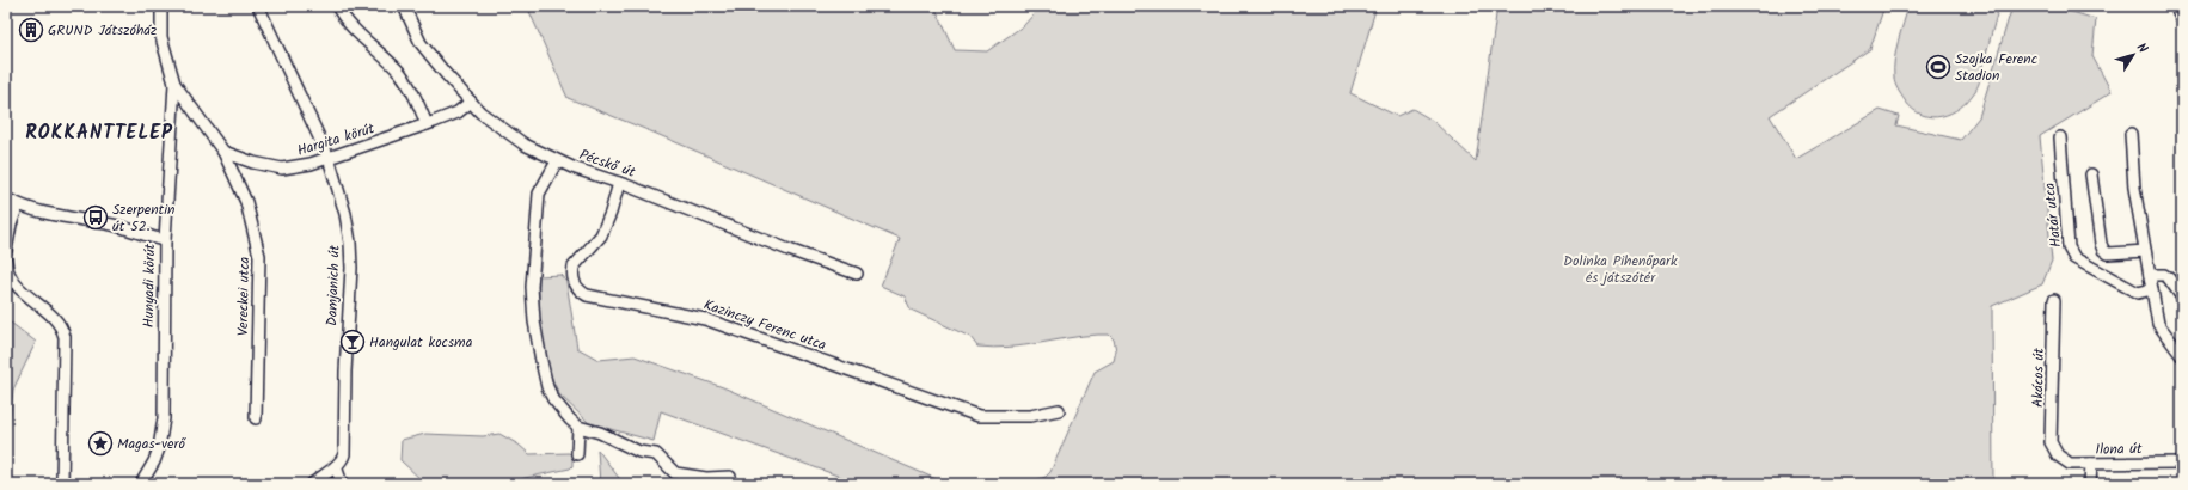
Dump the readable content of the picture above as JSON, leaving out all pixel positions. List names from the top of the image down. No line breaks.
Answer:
{"streets":{"street":["Hargita körút","Pécskő út","Határ utca","Hunyadi körút","Damjanich út","Vereckei utca","Kazinczy Ferenc utca","Akácos út","Ilona út"]},"crossings":[["Hargita körút","Pécskő út"],["Hargita körút","Damjanich út"],["Hargita körút","Vereckei utca"],["Pécskő út","Kazinczy Ferenc utca"],["Akácos út","Ilona út"]],"districts":["ROKKANTTELEP"],"parks":["Dolinka Pihenőpark és játszótér"],"places":{"building":["GRUND Játszóház"],"sports":["Szojka Ferenc Stadion"],"bus stop":["Szerpentin út 52."],"bar":["Hangulat kocsma"],"place":["Magas-verő"]},"north":"top right"}
